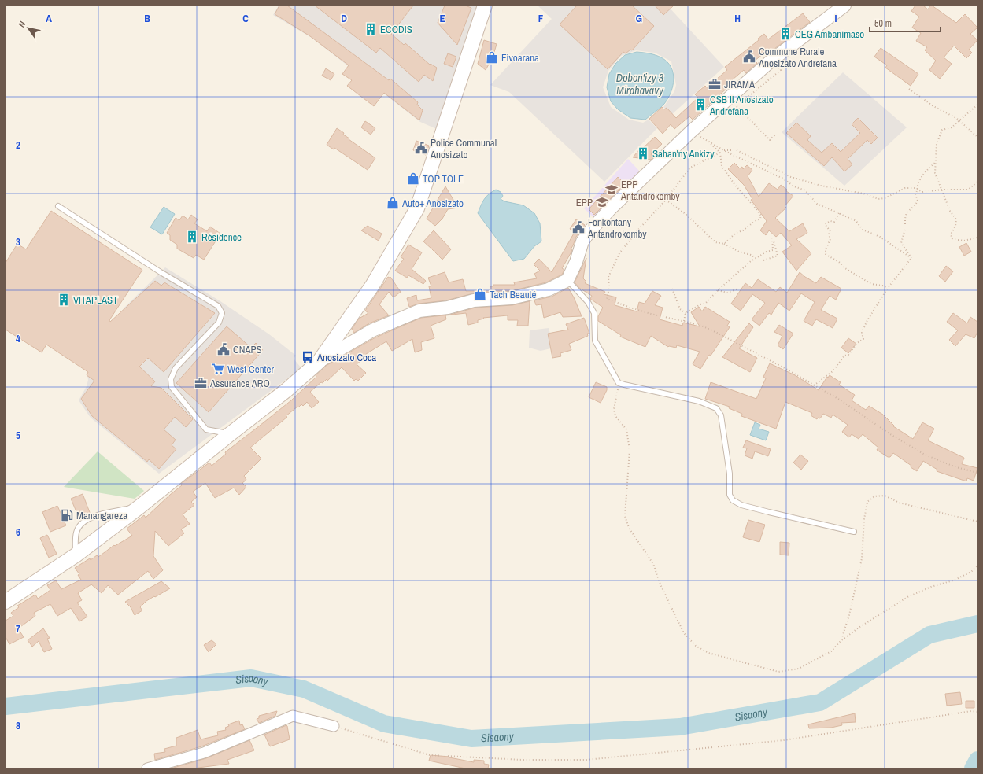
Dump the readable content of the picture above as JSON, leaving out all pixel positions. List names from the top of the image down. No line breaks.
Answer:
{"water":["Dobon'izy 3 Mirahavavy","Sisaony"],"places":{"building":["ECODIS","CEG Ambanimaso","CSB II Anosizato Andrefana","Sahan'ny Ankizy","Résidence","VITAPLAST"],"public building":["Commune Rurale Anosizato Andrefana","Police Communal Anosizato","Fonkontany Antandrokomby","CNAPS"],"shop":["Fivoarana","TOP TOLE","Auto+ Anosizato","Tach Beauté"],"office":["JIRAMA","Assurance ARO"],"school or university":["EPP Antandrokomby","EPP"],"bus stop":["Anosizato Coca"],"supermarket":["West Center"],"fuel station":["Manangareza"]},"scale_bar":"50 m","north":"top left","grid":{"columns":["A","B","C","D","E","F","G","H","I"],"rows":["2","3","4","5","6","7","8"]}}
